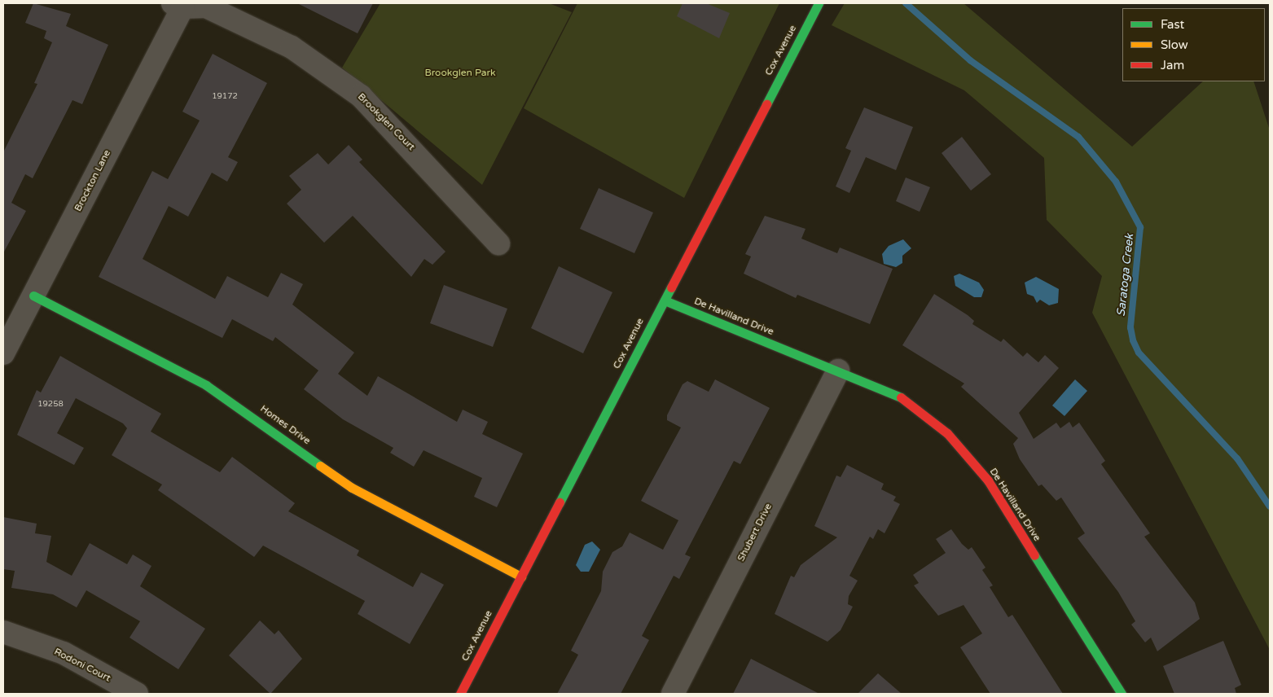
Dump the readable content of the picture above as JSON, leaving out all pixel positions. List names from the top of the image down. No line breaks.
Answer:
{"streets":{"street":["Cox Avenue","Brookglen Court","Brockton Lane","De Havilland Drive","Homes Drive","Shubert Drive","Rodoni Court"]},"crossings":[["Cox Avenue","De Havilland Drive"],["Cox Avenue","Homes Drive"],["Brookglen Court","Brockton Lane"],["Brockton Lane","Homes Drive"],["De Havilland Drive","Shubert Drive"]],"water":["Saratoga Creek"],"parks":["Brookglen Park"],"house_numbers":["19172","19258"],"legend":["Fast","Slow","Jam"]}
